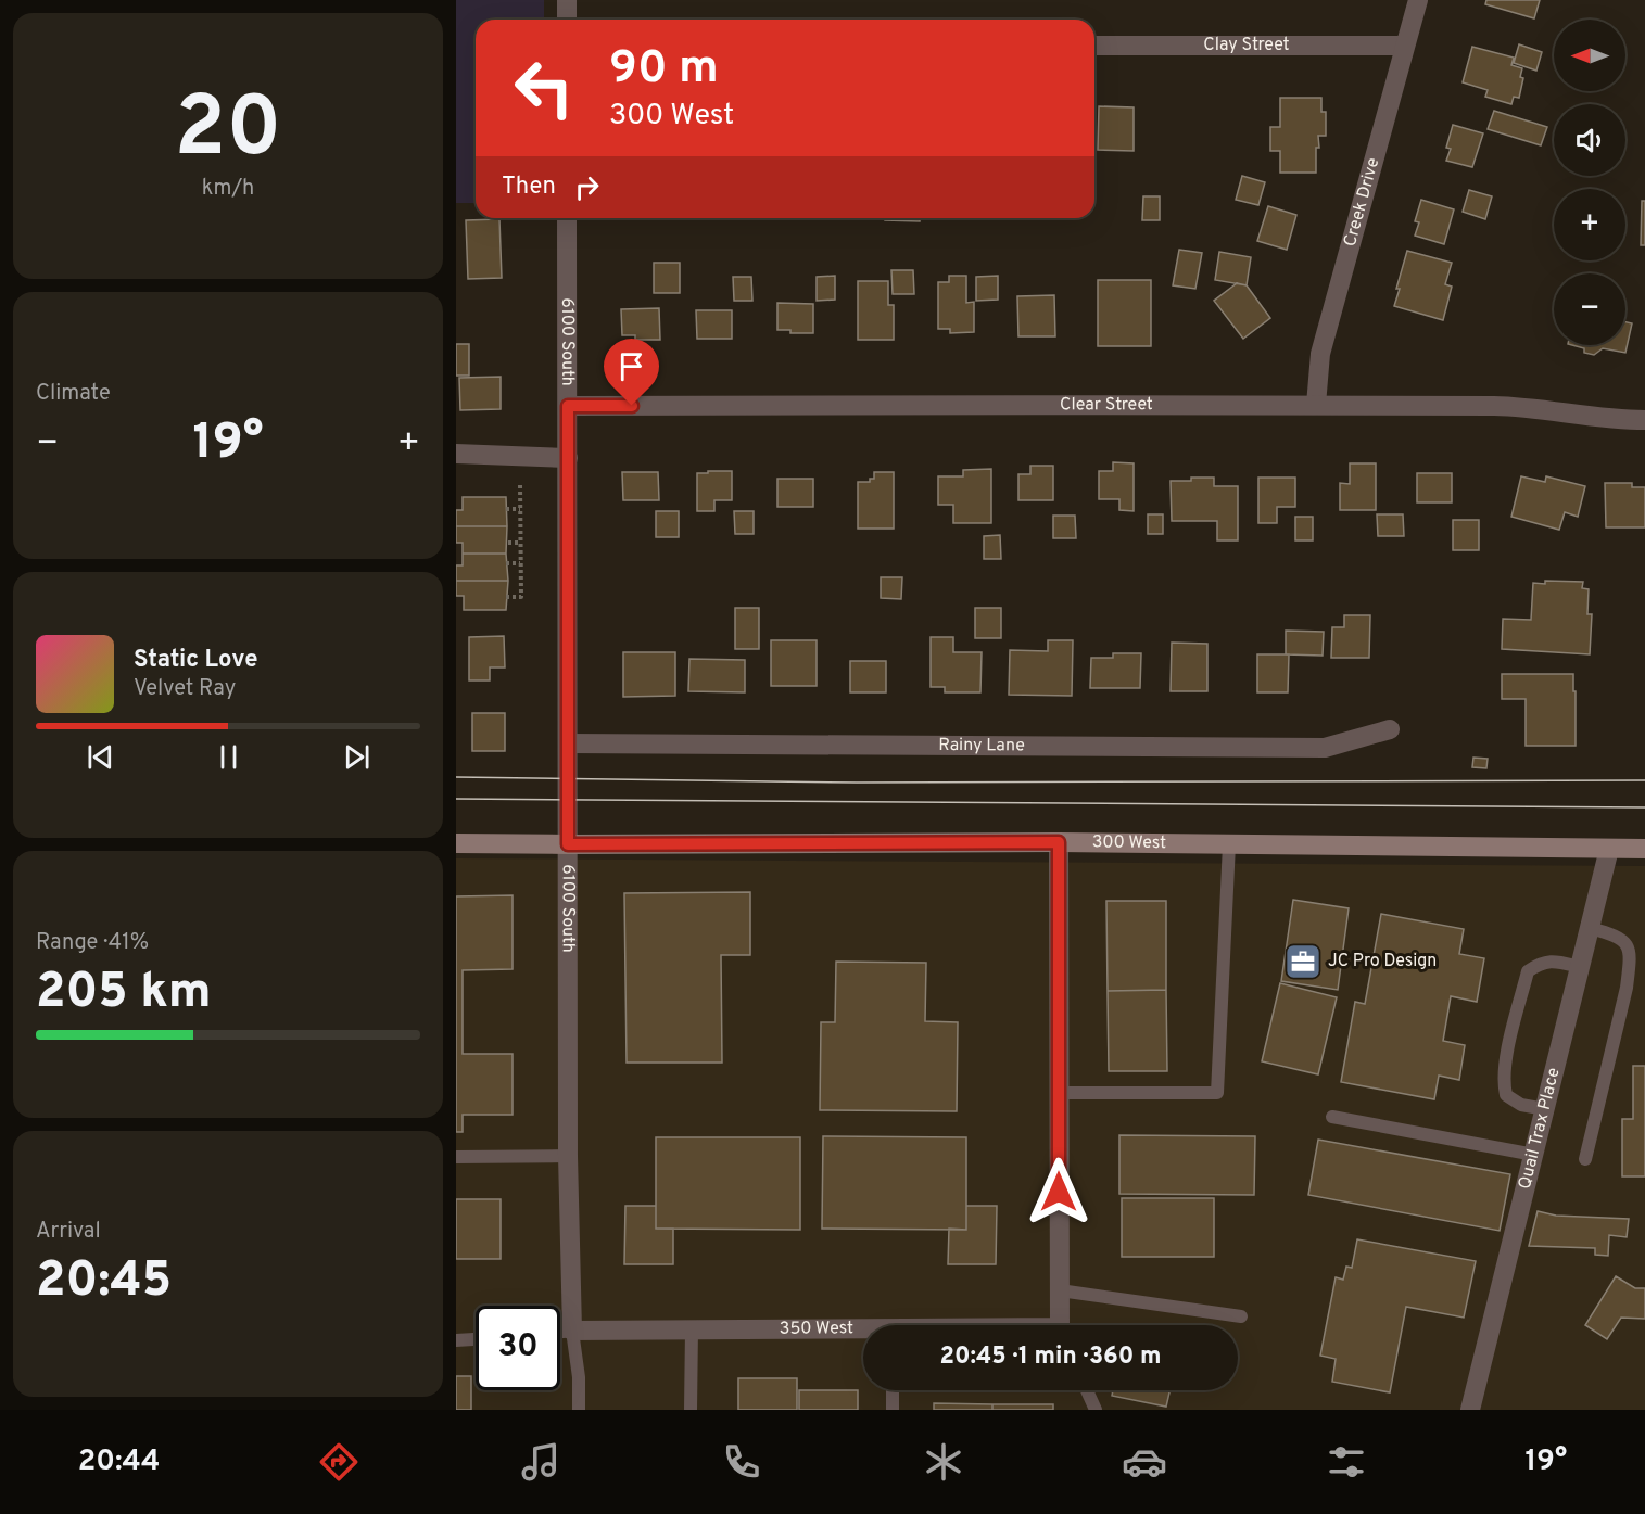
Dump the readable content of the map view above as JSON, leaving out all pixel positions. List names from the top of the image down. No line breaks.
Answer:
{"streets":{"street":["Clay Street","Creek Drive","6100 South","Clear Street","Rainy Lane","300 West","Quail Trax Place","350 West"]},"crossings":[["Clay Street","Creek Drive"],["Creek Drive","Clear Street"],["6100 South","Clear Street"],["6100 South","Rainy Lane"],["6100 South","300 West"],["6100 South","350 West"],["300 West","Quail Trax Place"]],"places":{"office":["JC Pro Design"]},"north":"left","page":{"tile":[["20","km/h"],"Climate",["Range · 41%","205 km"],["Arrival","20:45"]],"map_buttons":["+","−"],"turn":["90 m","300 West"],"then":"Then","heat":["−","19°","+"],"song":["Static Love","Velvet Ray"],"limit":"30","trip":"20:45 · 1 min · 360 m","tabs":["20:44","19°"]}}
